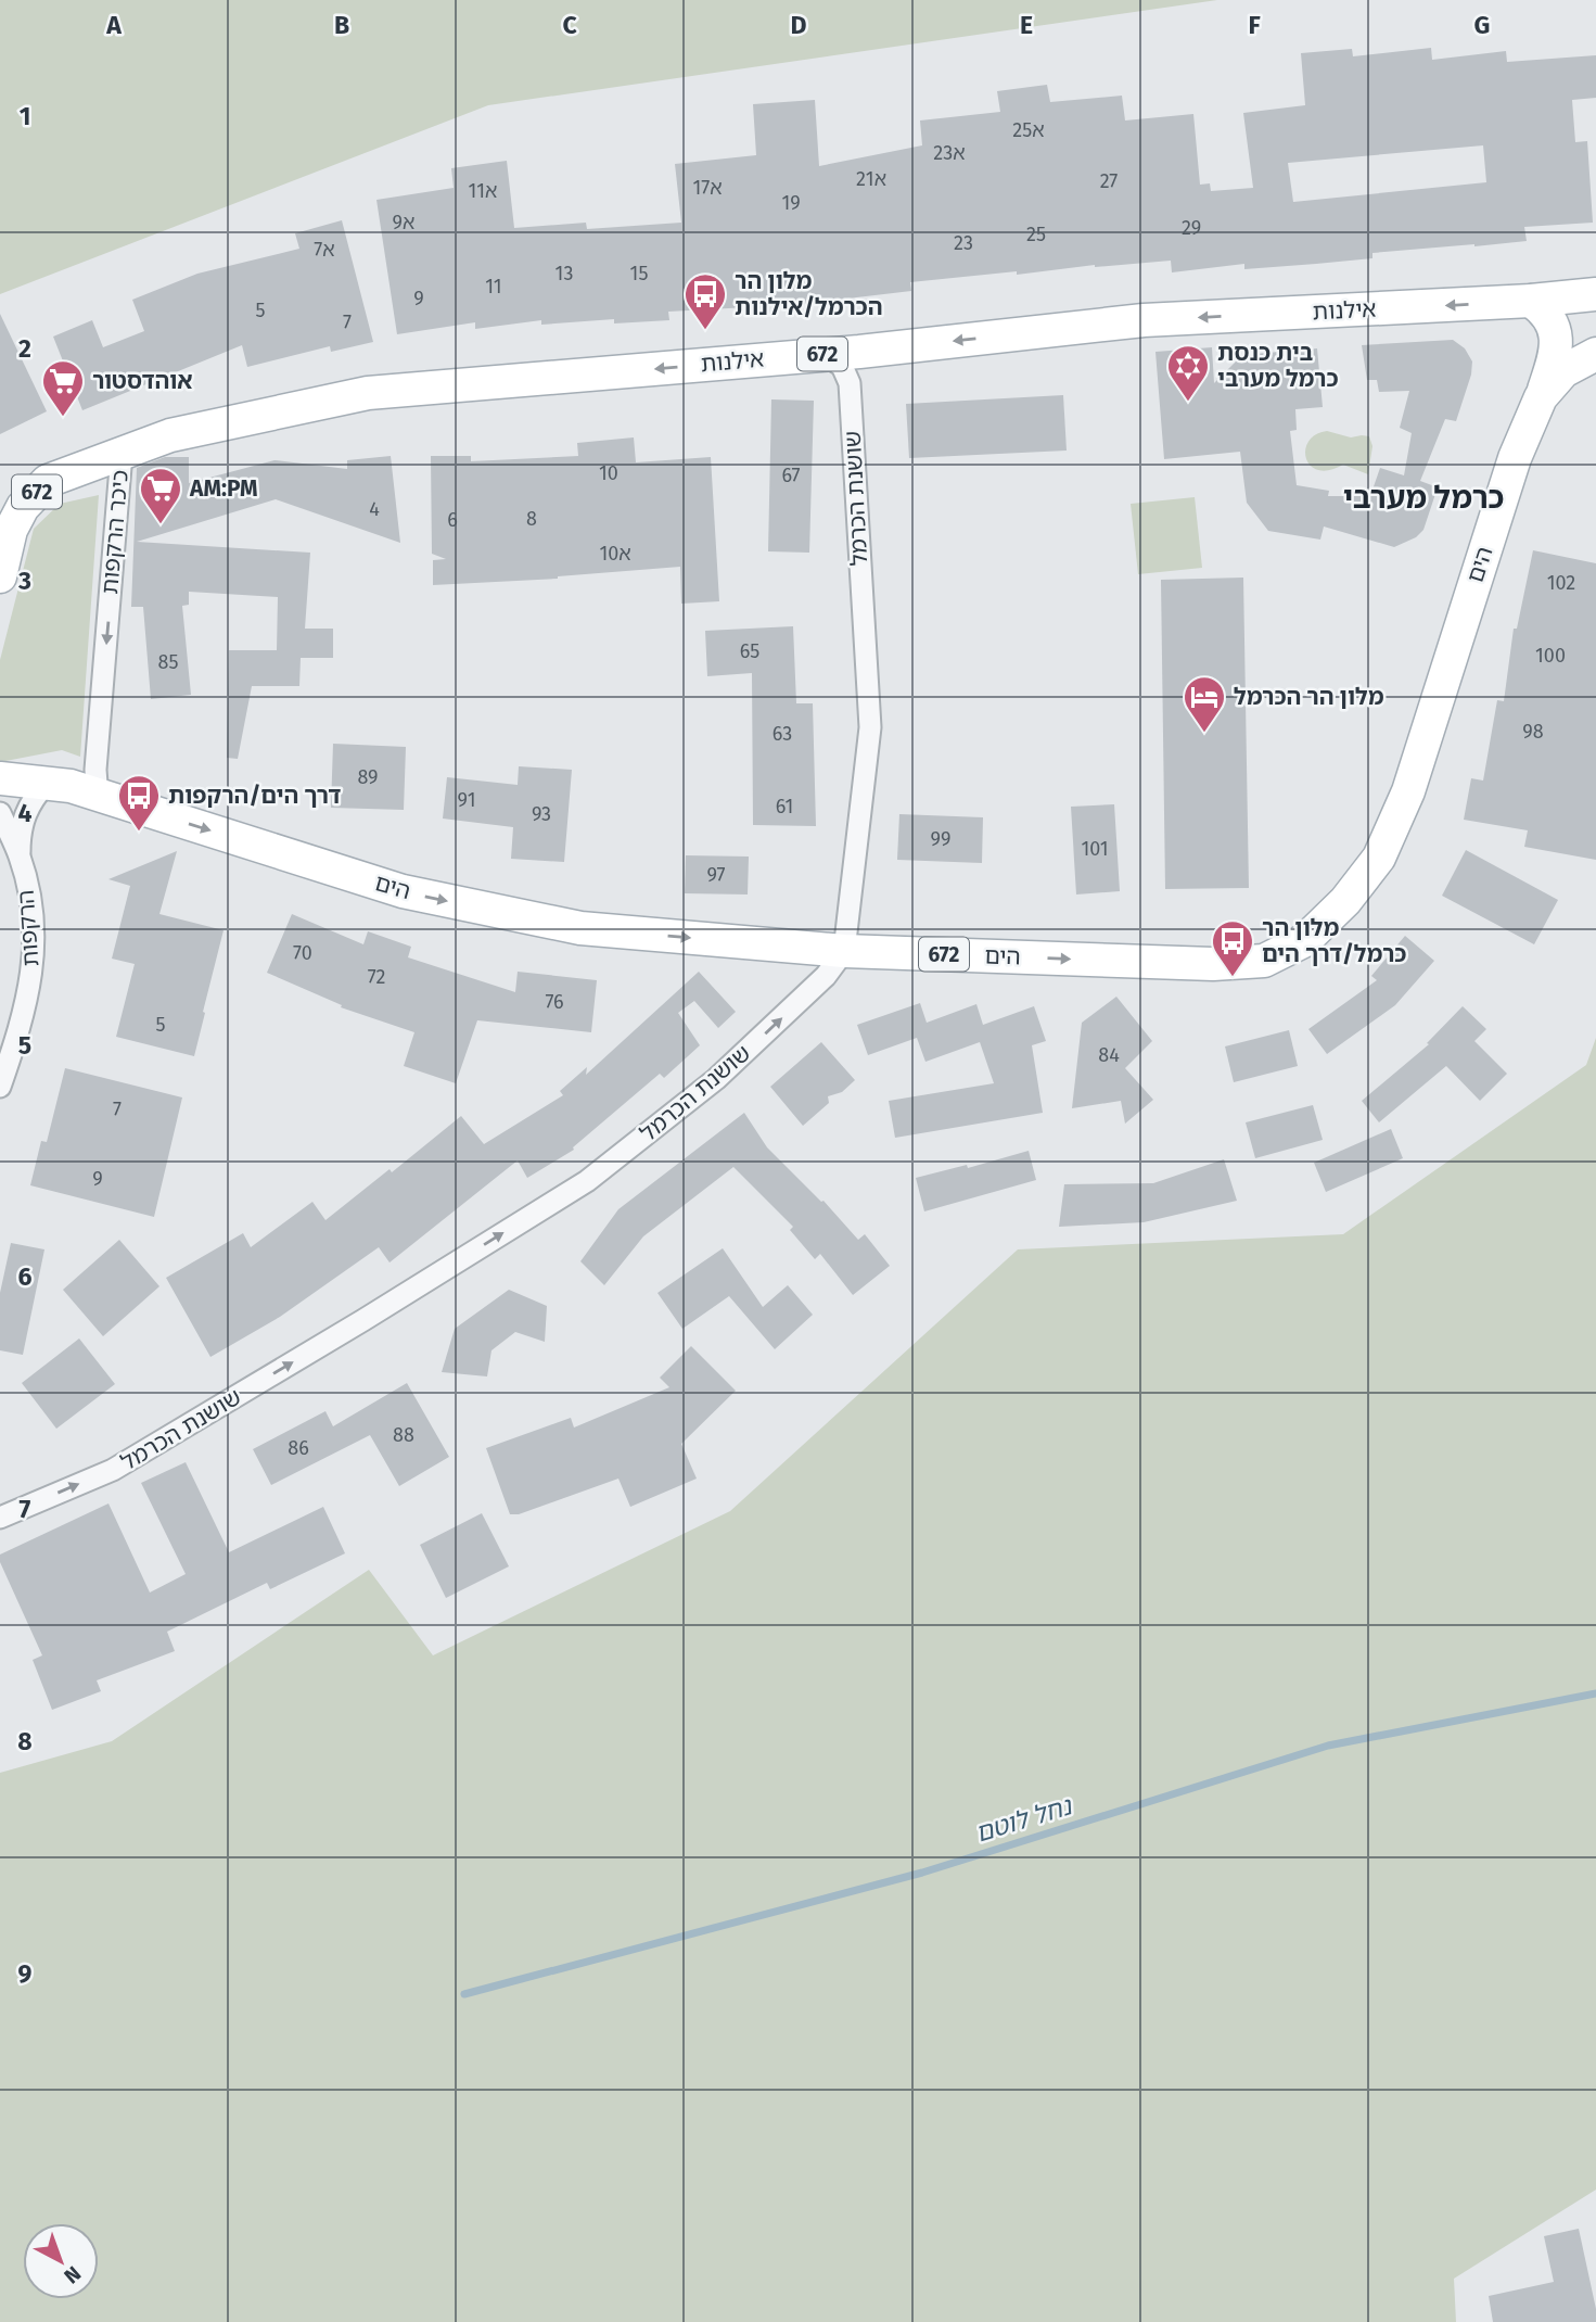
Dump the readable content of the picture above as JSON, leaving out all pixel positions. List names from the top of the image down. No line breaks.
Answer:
{"streets":{"main road":["אילנות","672","כיכר הרקפות","הים"],"street":["שושנת הכרמל","הרקפות"]},"crossings":[["אילנות","672"],["אילנות","שושנת הכרמל"],["אילנות","כיכר הרקפות"],["שושנת הכרמל","הים"],["כיכר הרקפות","הים"],["הים","הרקפות"]],"one_way":["אילנות","שושנת הכרמל","כיכר הרקפות","הים"],"districts":["כרמל מערבי"],"water":["נחל לוטם"],"places":{"bus stop":["מלון הר הכרמל/אילנות","דרך הים/הרקפות","מלון הר כרמל/דרך הים"],"synagogue":["בית כנסת כרמל מערבי"],"supermarket":["אוהדסטור","AM:PM"],"hotel":["מלון הר הכרמל"]},"house_numbers":["25א","23א","21א","27","17א","11א","19","9א","29","25","23","7א","13","15","11","9","5","7","10","67","4","8","6","10א","102","65","100","85","98","63","89","91","61","93","99","101","97","70","72","76","5","84","7","9","88","86"],"north":"bottom right","grid":{"columns":["A","B","C","D","E","F","G"],"rows":["1","2","3","4","5","6","7","8","9"]}}
